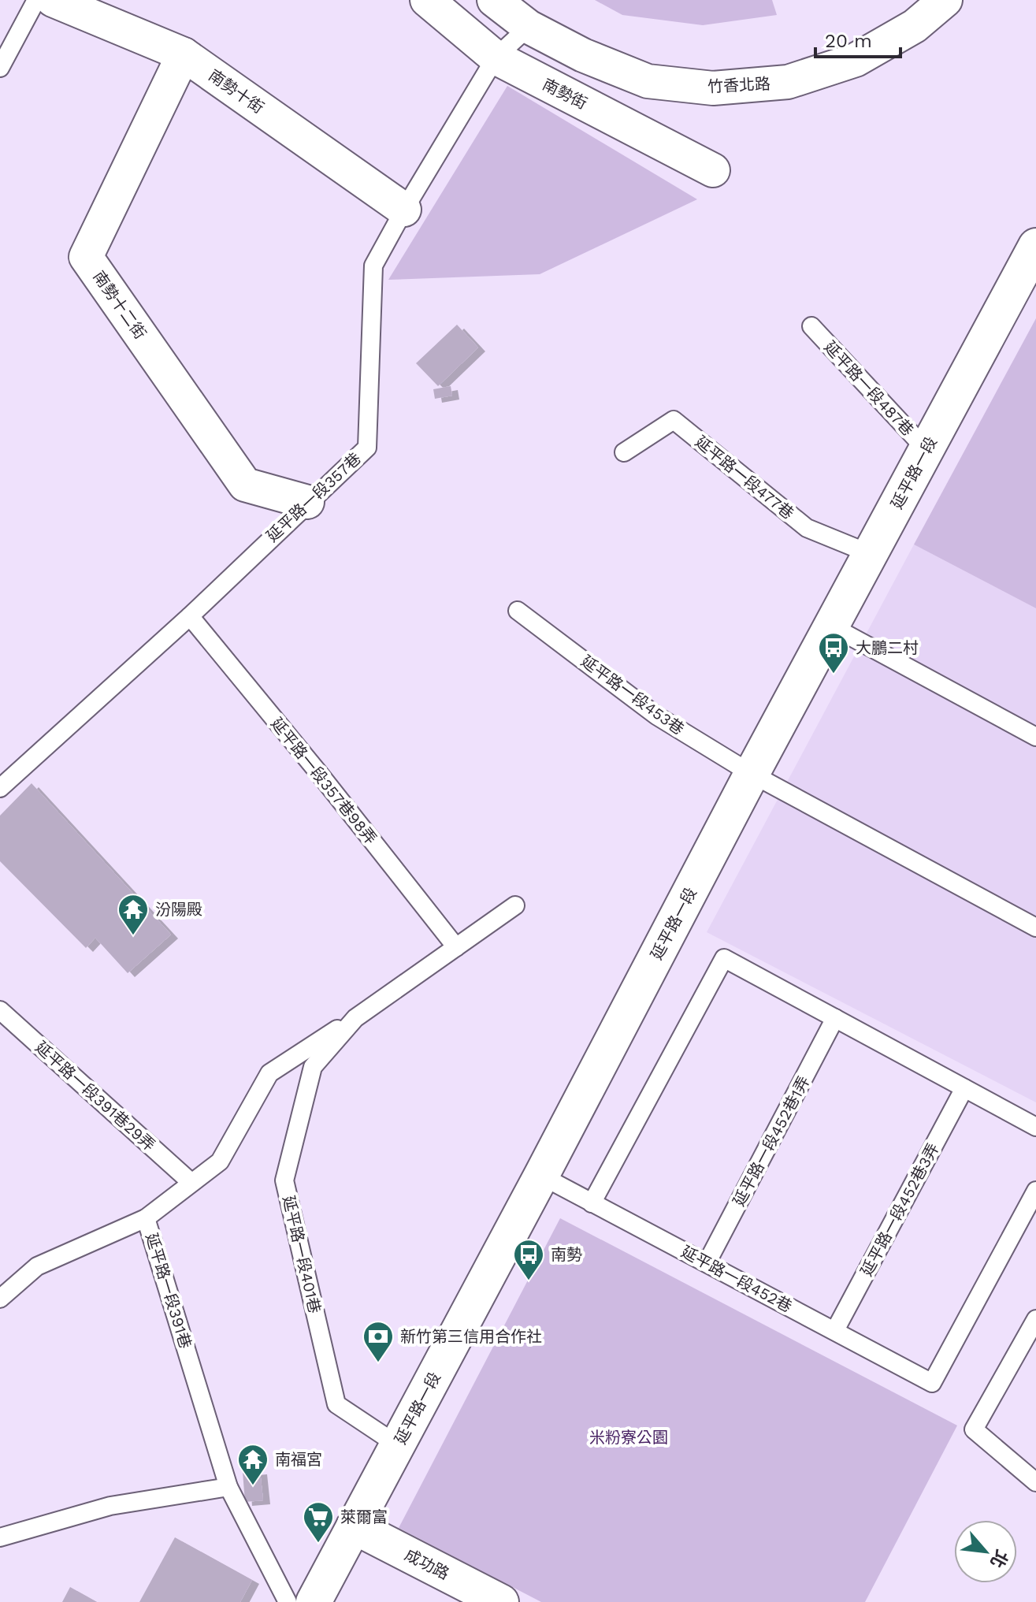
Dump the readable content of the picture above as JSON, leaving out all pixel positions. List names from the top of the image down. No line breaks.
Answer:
{"streets":{"street":["竹香北路","南勢十街","南勢街","南勢十二街","延平路一段","成功路"],"lane":["延平路一段487巷","延平路一段477巷","延平路一段357巷","延平路一段453巷","延平路一段357巷98弄","延平路一段391巷29弄","延平路一段452巷1弄","延平路一段452巷3弄","延平路一段401巷","延平路一段452巷","延平路一段391巷"]},"crossings":[["竹香北路","延平路一段357巷"],["南勢十街","南勢十二街"],["南勢十街","延平路一段357巷"],["南勢街","延平路一段357巷"],["南勢十二街","延平路一段357巷"],["延平路一段487巷","延平路一段"],["延平路一段","延平路一段477巷"],["延平路一段","延平路一段453巷"],["延平路一段","延平路一段401巷"],["延平路一段","延平路一段452巷"],["延平路一段","成功路"],["延平路一段357巷","延平路一段357巷98弄"],["延平路一段357巷98弄","延平路一段401巷"],["延平路一段391巷29弄","延平路一段391巷"],["延平路一段452巷1弄","延平路一段452巷"],["延平路一段452巷3弄","延平路一段452巷"],["延平路一段401巷","延平路一段391巷"]],"parks":["米粉寮公園"],"places":{"bus stop":["大鵬二村","南勢"],"temple":["汾陽殿","南福宮"],"bank":["新竹第三信用合作社"],"supermarket":["萊爾富"]},"scale_bar":"20 m","north":"bottom right"}
